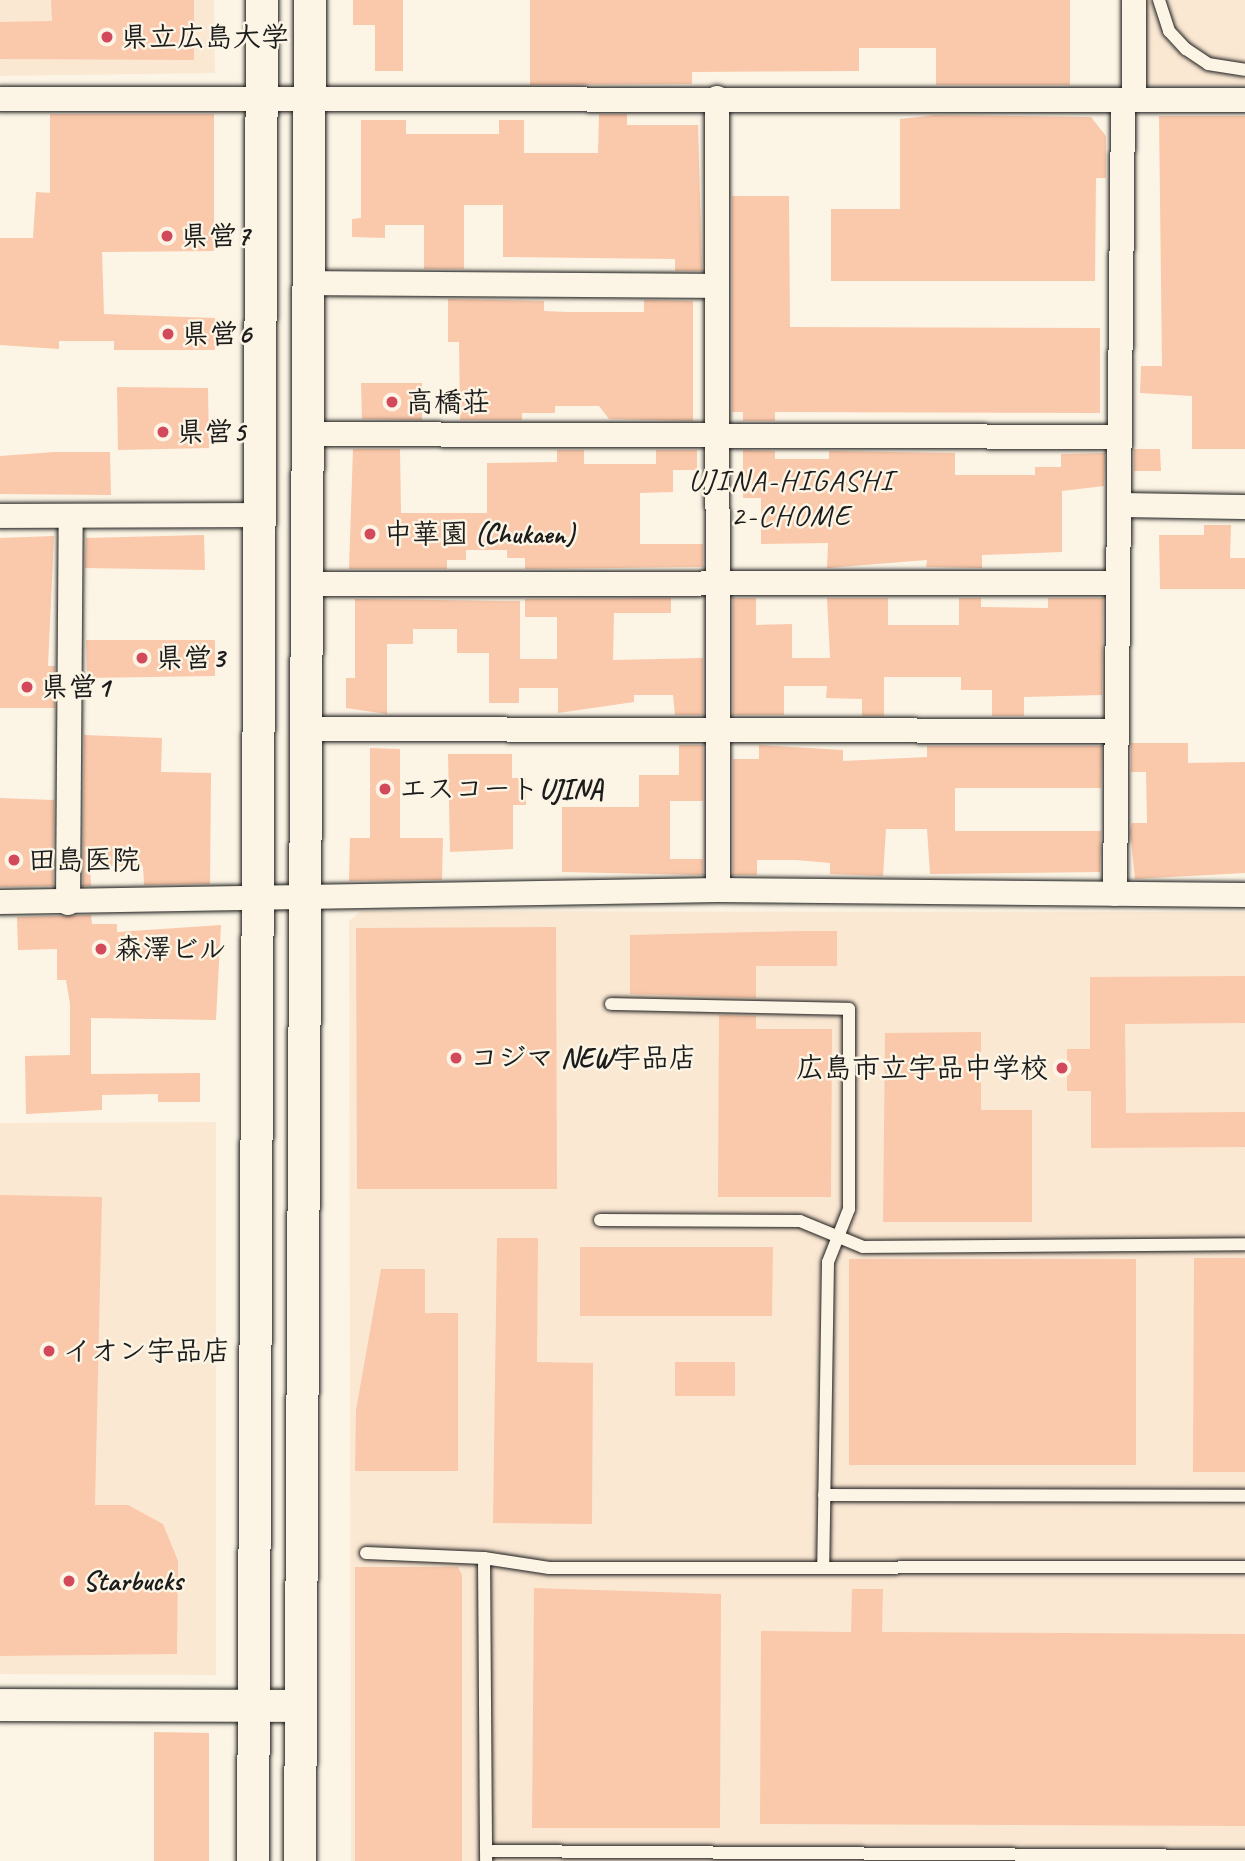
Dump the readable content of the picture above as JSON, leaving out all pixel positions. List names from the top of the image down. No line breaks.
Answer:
{"districts":["UJINA-HIGASHI 2-CHOME"],"places":["県立広島大学","県営7","県営6","高橋荘","県営5","中華園 (Chukaen)","県営3","県営1","エスコートUJINA","田島医院","森澤ビル","コジマ NEW宇品店","広島市立宇品中学校","イオン宇品店","Starbucks"]}
